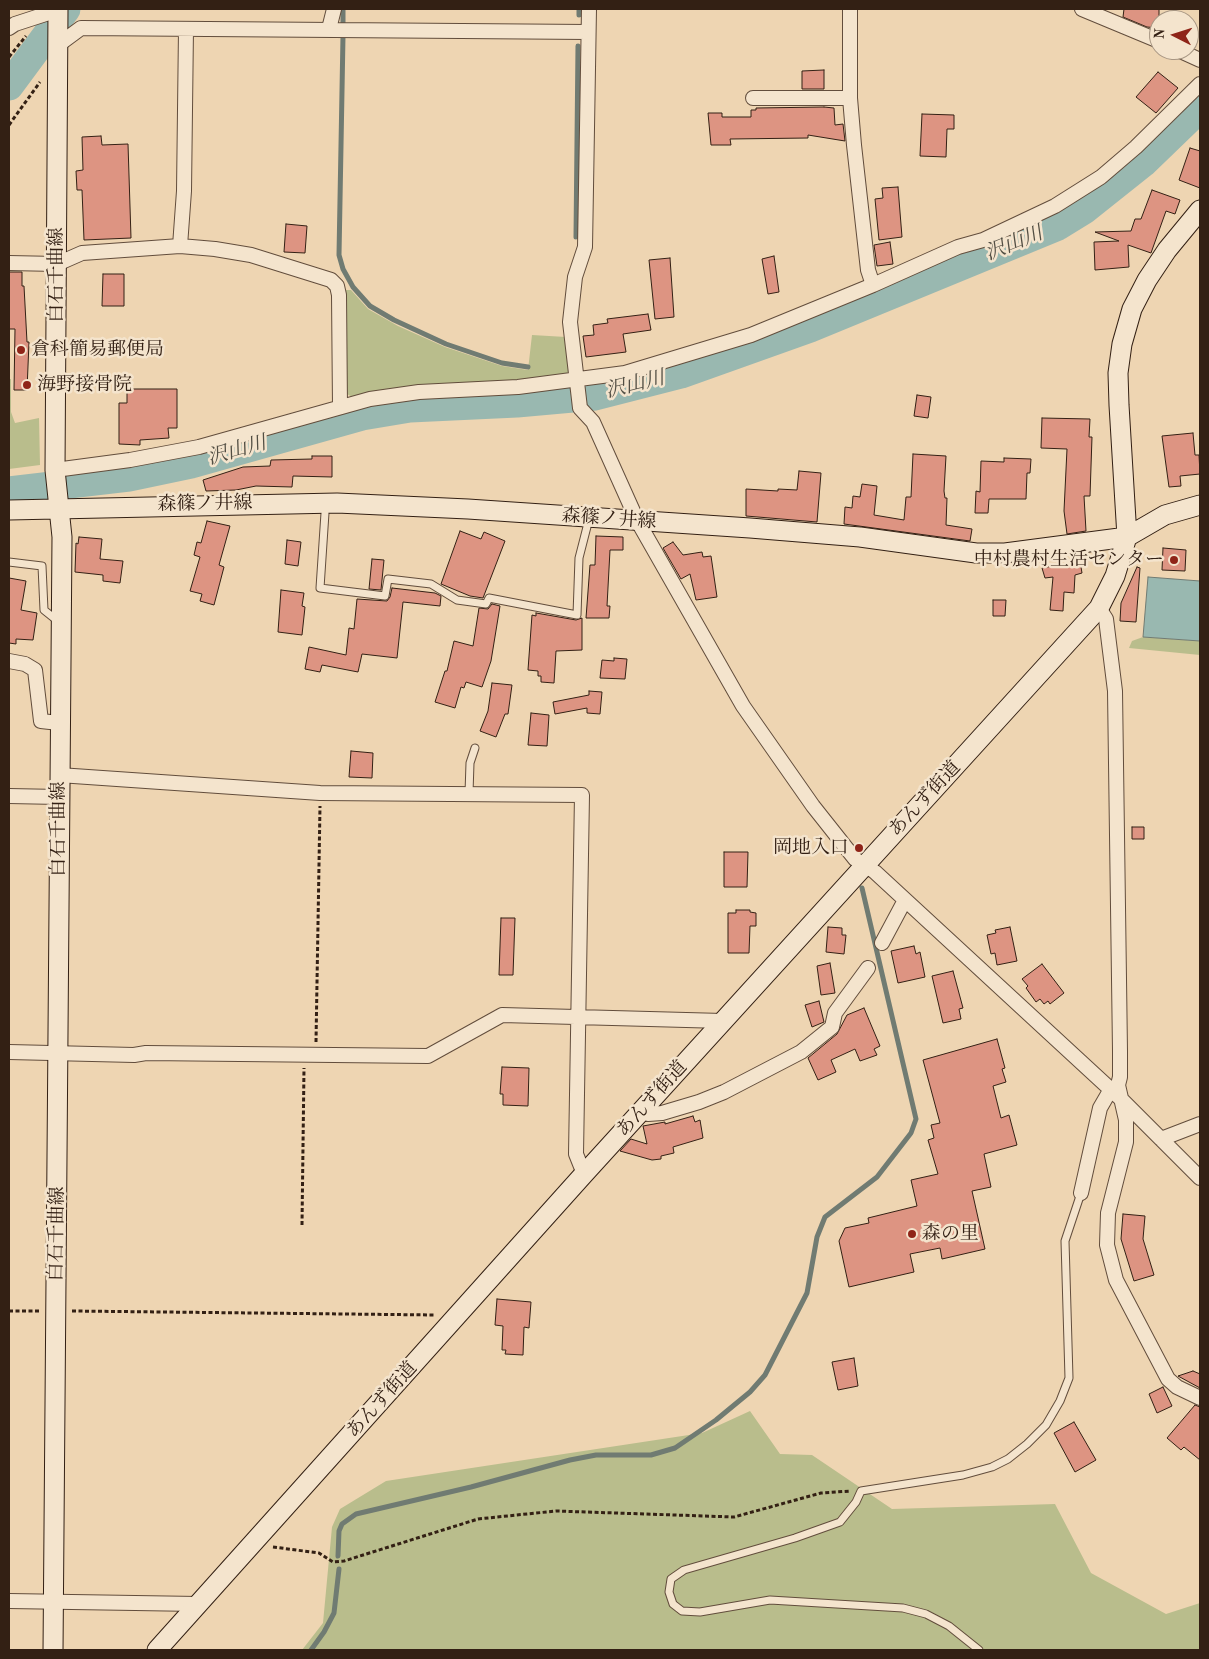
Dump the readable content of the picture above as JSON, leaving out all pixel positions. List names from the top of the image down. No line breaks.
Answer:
{"streets":{"main road":["白石千曲線","森篠ノ井線","あんず街道"]},"crossings":[["白石千曲線","森篠ノ井線"],["森篠ノ井線","あんず街道"]],"water":["沢山川"],"places":["倉科簡易郵便局","海野接骨院","中村農村生活センター","岡地入口","森の里"],"north":"left"}
